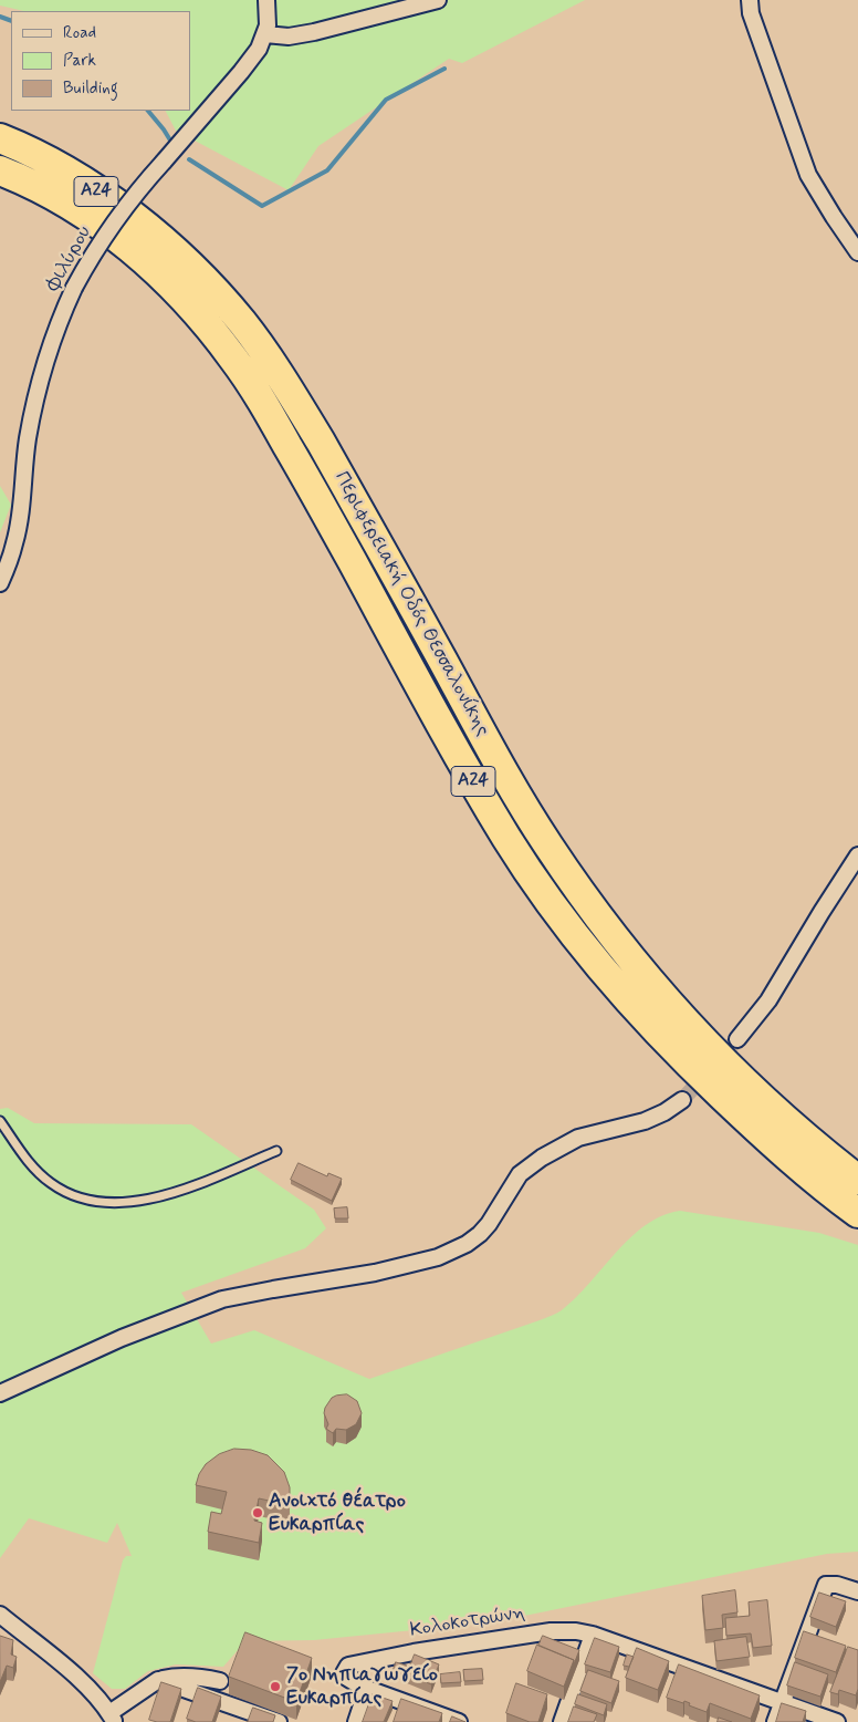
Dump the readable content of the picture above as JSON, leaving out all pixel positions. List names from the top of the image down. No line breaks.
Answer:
{"streets":{"highway":["Α24","Περιφερειακή Οδός Θεσσαλονίκης"],"street":["Φιλύρου","Κολοκοτρώνη"]},"places":["Ανοιχτό θέατρο Ευκαρπίας","7ο Νηπιαγωγείο Ευκαρπίας"],"legend":["Road","Park","Building"]}
